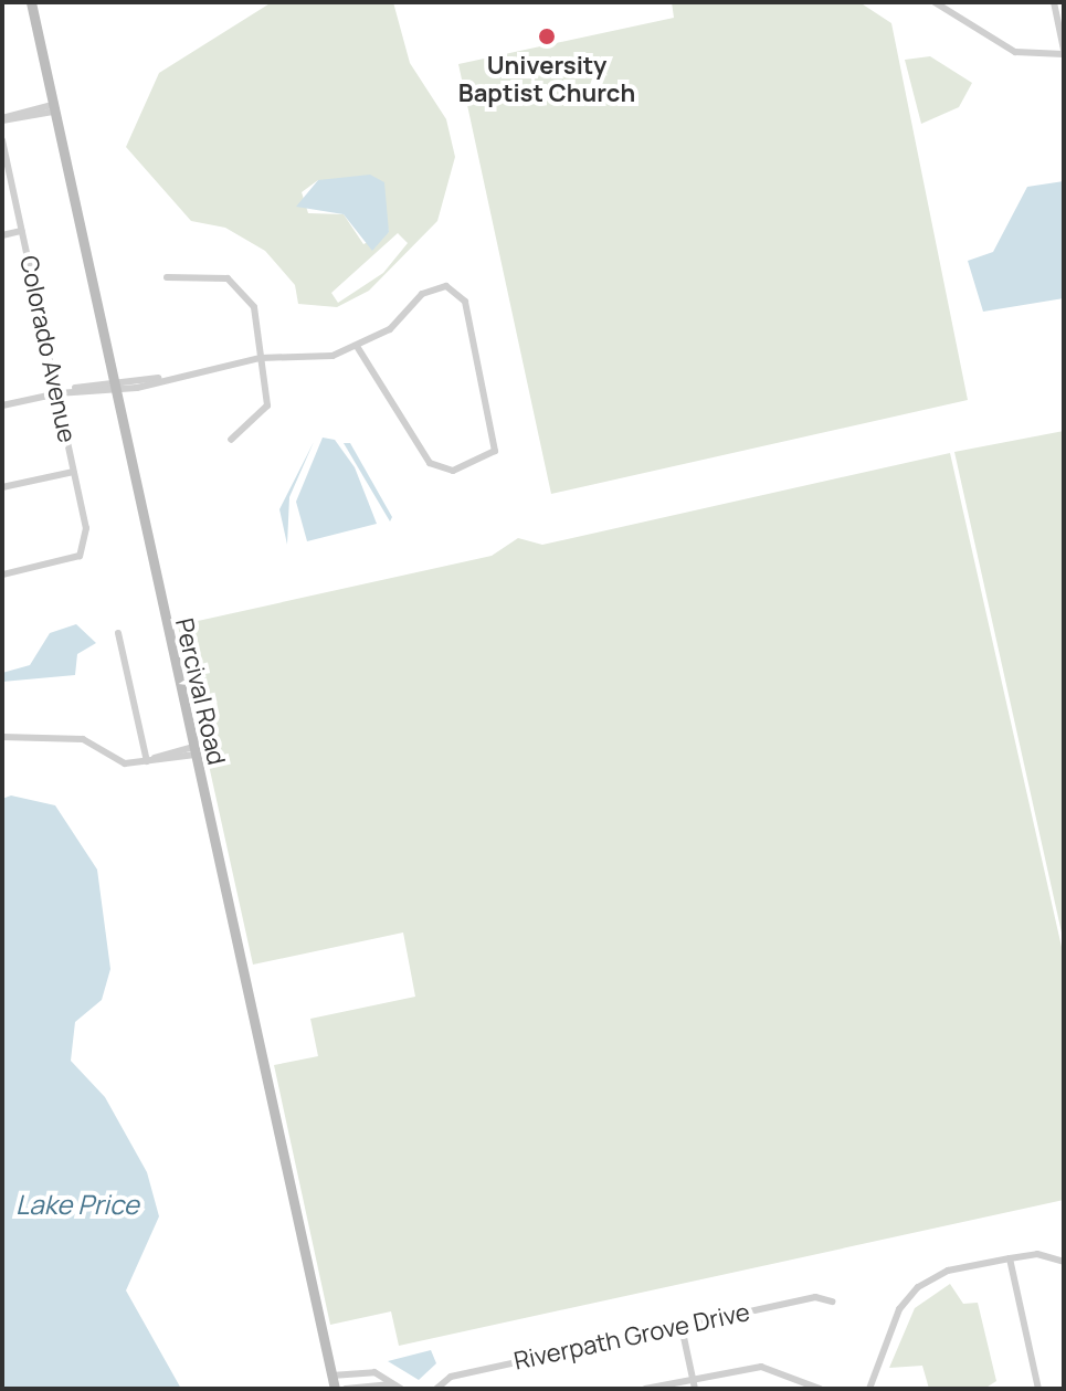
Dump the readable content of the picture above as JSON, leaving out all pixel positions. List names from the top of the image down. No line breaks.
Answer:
{"streets":{"street":["Colorado Avenue","Percival Road","Riverpath Grove Drive"]},"water":["Lake Price"],"places":["University Baptist Church"]}
